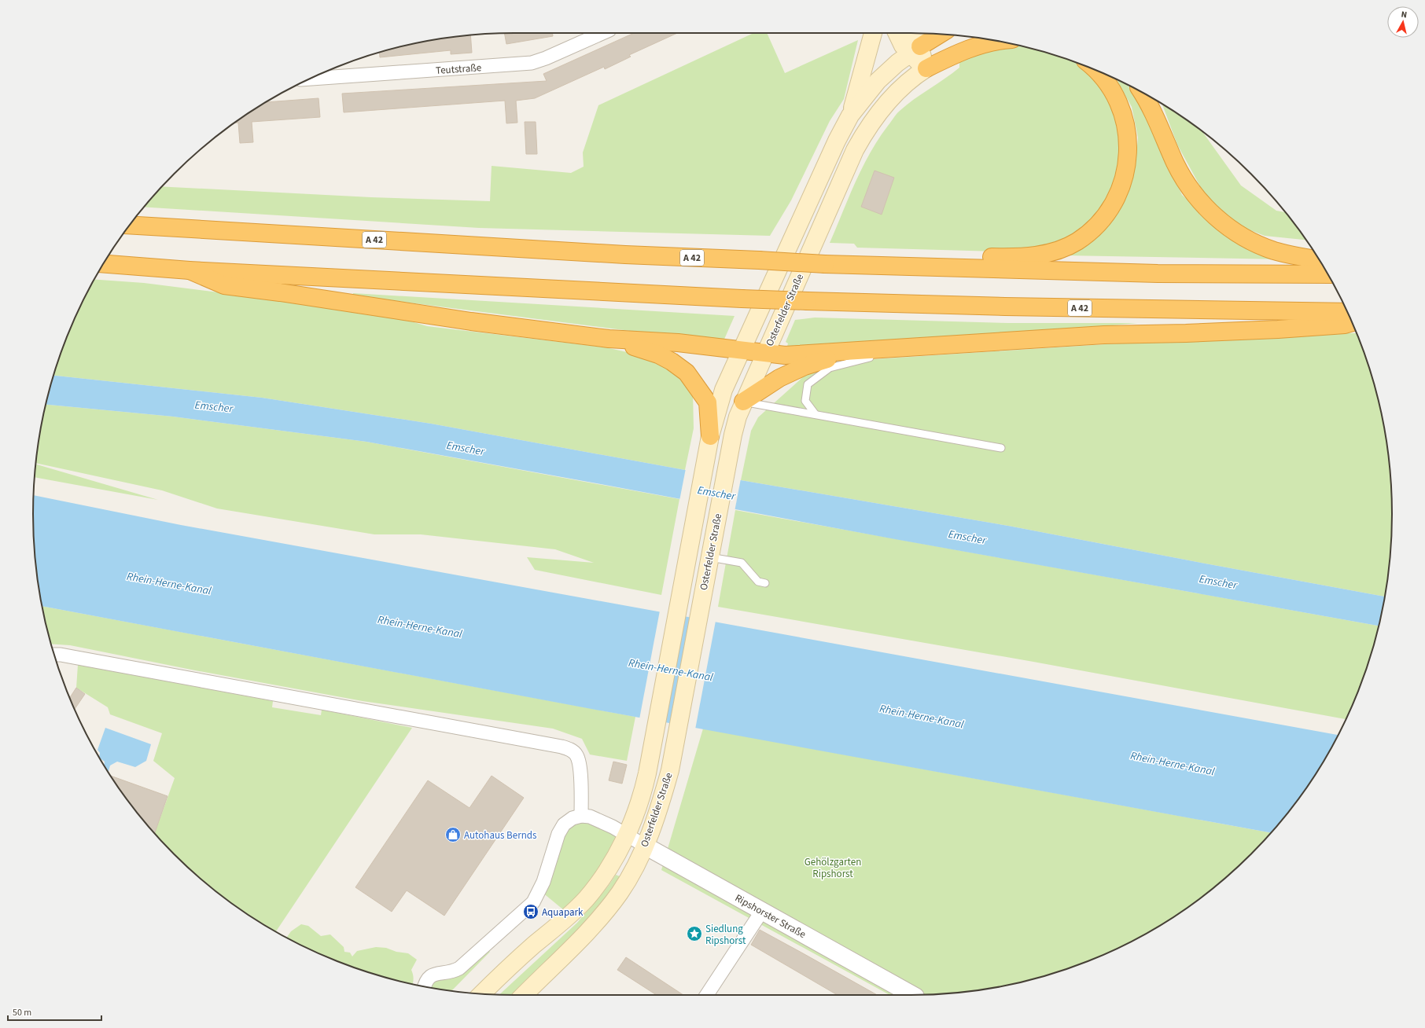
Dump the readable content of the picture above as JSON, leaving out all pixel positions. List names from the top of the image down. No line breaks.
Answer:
{"streets":{"highway":["A 42"],"main road":["Osterfelder Straße"],"street":["Teutstraße","Ripshorster Straße"]},"crossings":[["Osterfelder Straße","Ripshorster Straße"]],"water":["Emscher","Rhein-Herne-Kanal"],"parks":["Gehölzgarten Ripshorst"],"places":{"shop":["Autohaus Bernds"],"bus stop":["Aquapark"],"place":["Siedlung Ripshorst"]},"scale_bar":"50 m","north":"top"}
